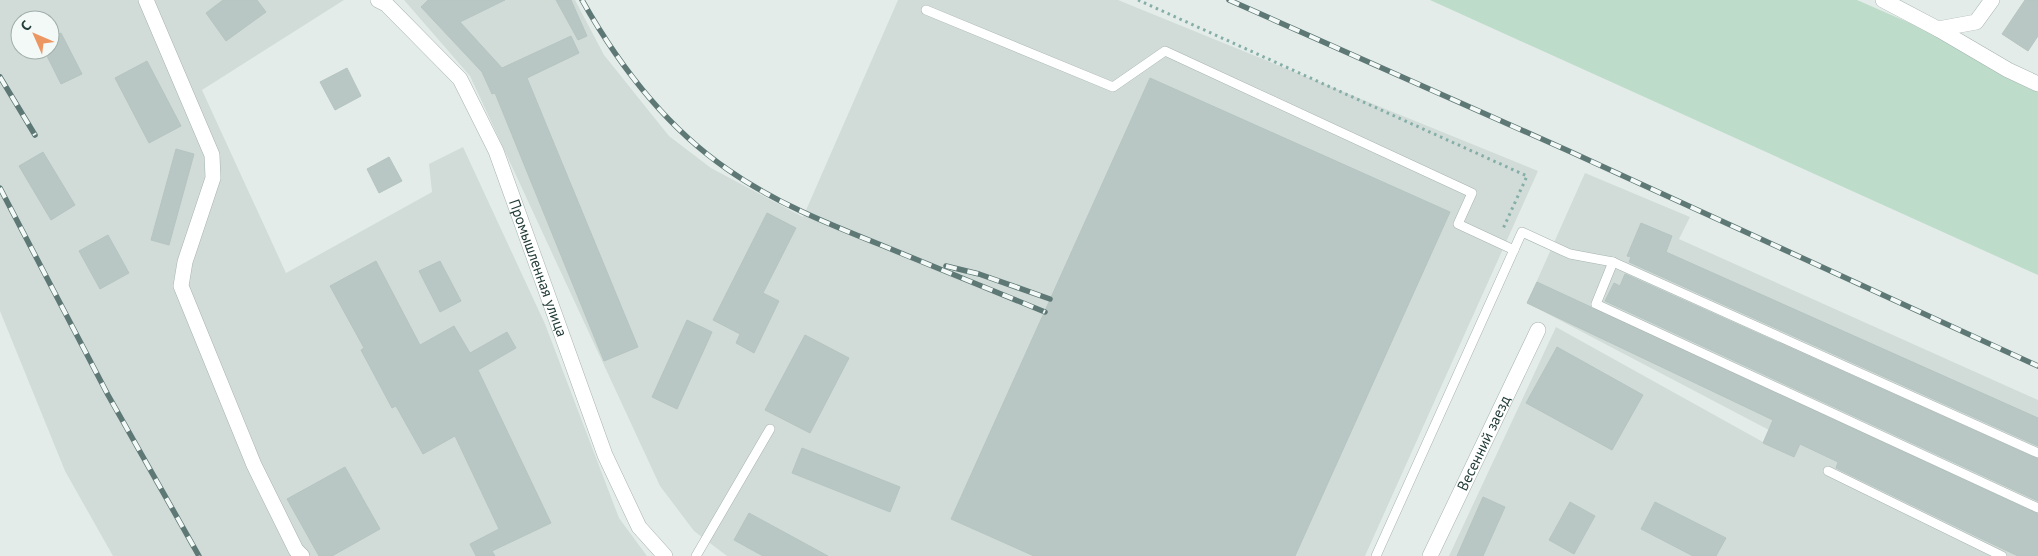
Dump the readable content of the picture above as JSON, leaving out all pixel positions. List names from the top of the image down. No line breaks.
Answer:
{"streets":{"street":["Промышленная улица","Весенний заезд"]},"north":"top left"}
